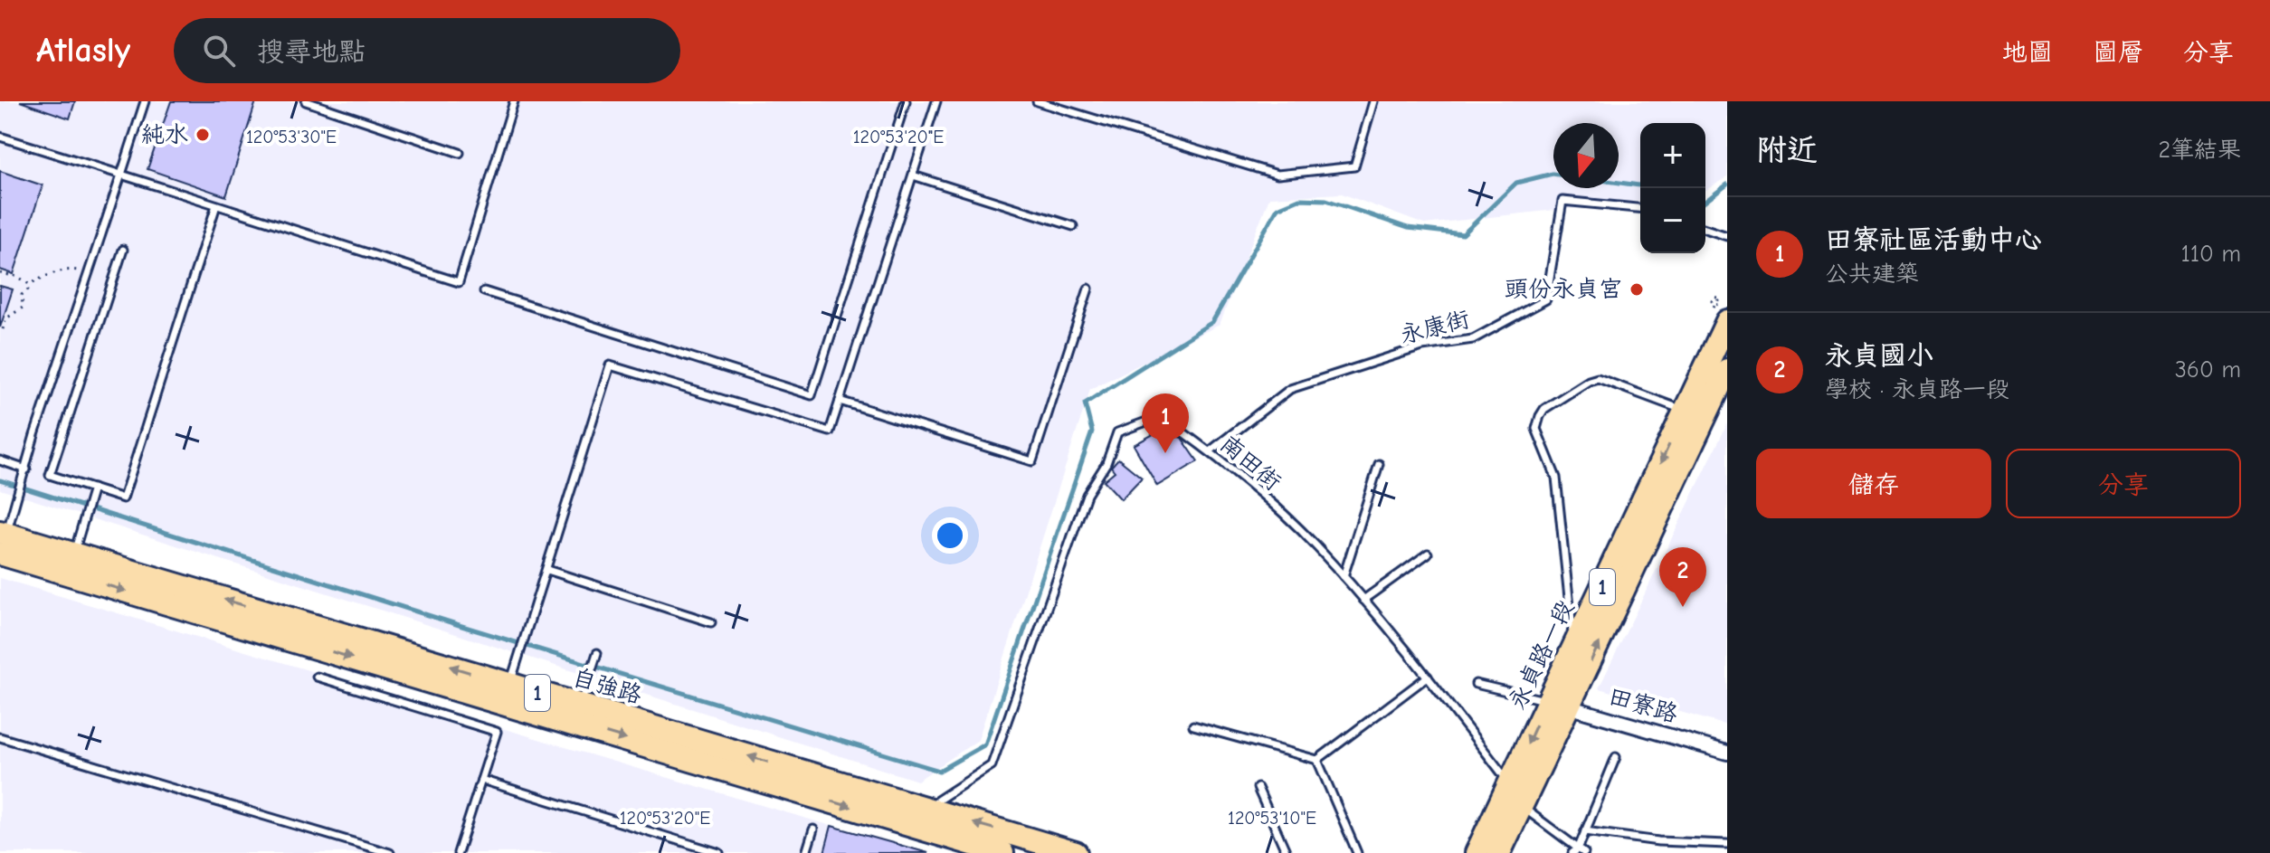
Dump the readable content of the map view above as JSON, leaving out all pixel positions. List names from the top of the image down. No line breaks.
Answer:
{"streets":{"main road":["1","永貞路一段","自強路"],"street":["田寮路"],"lane":["永康街","南田街"]},"crossings":[["永康街","南田街"],["南田街","永貞路一段"],["南田街","自強路"],["永貞路一段","田寮路"]],"places":["純水","頭份永貞宮"],"north":"bottom","page":{"header":"Atlasly","search":"搜尋地點","nav":["地圖","圖層","分享"],"heading":["附近","2筆結果"],"map_buttons":["+","−"],"list":[{"mark":"1","name":"田寮社區活動中心","note":"公共建築","value":"110 m"},{"mark":"2","name":"永貞國小","note":"學校 · 永貞路一段","value":"360 m"}],"pins":["1","2"],"buttons":["儲存","分享"]},"coordinates":["120°53'30\"E","120°53'20\"E","120°53'10\"E"]}
